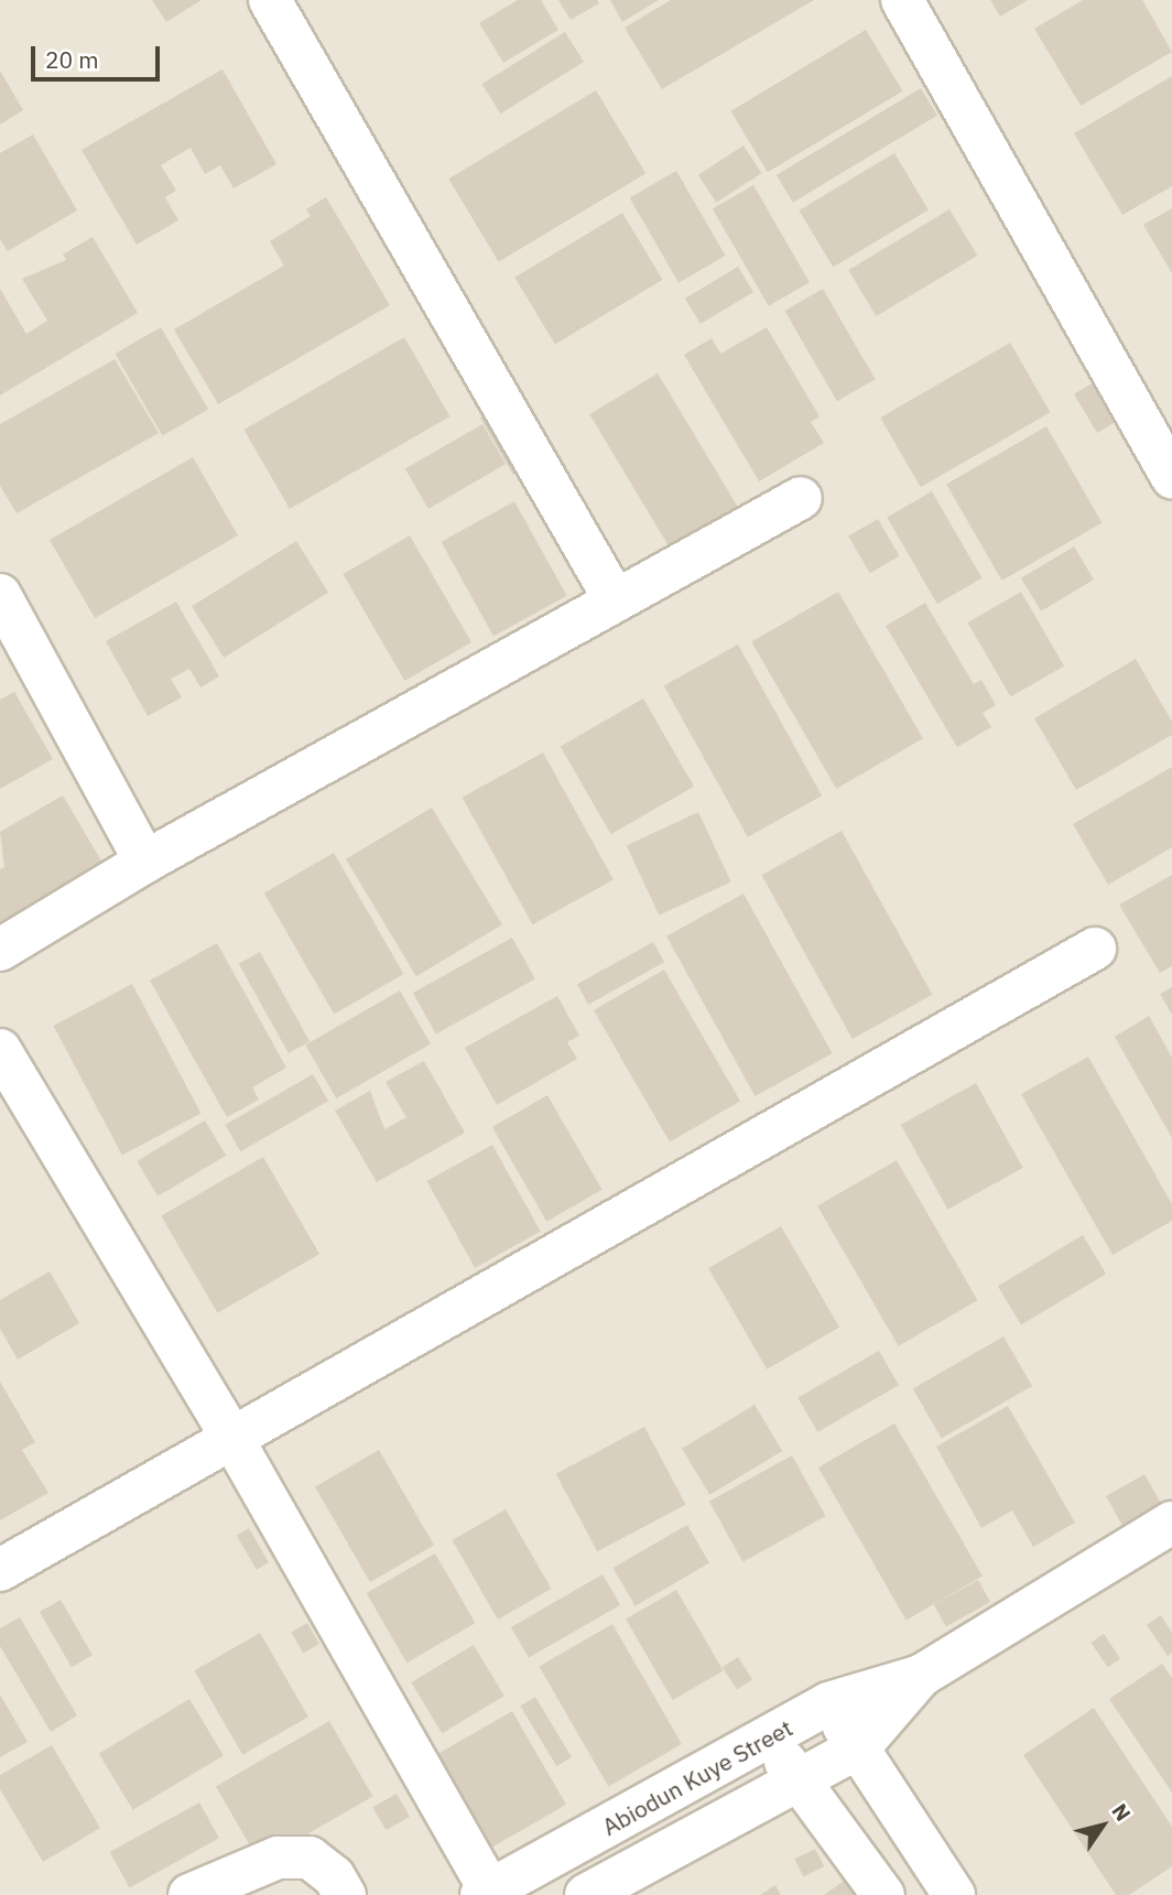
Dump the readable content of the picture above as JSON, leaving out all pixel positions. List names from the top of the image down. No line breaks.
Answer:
{"streets":{"street":["Abiodun Kuye Street"]},"scale_bar":"20 m","north":"top right"}
